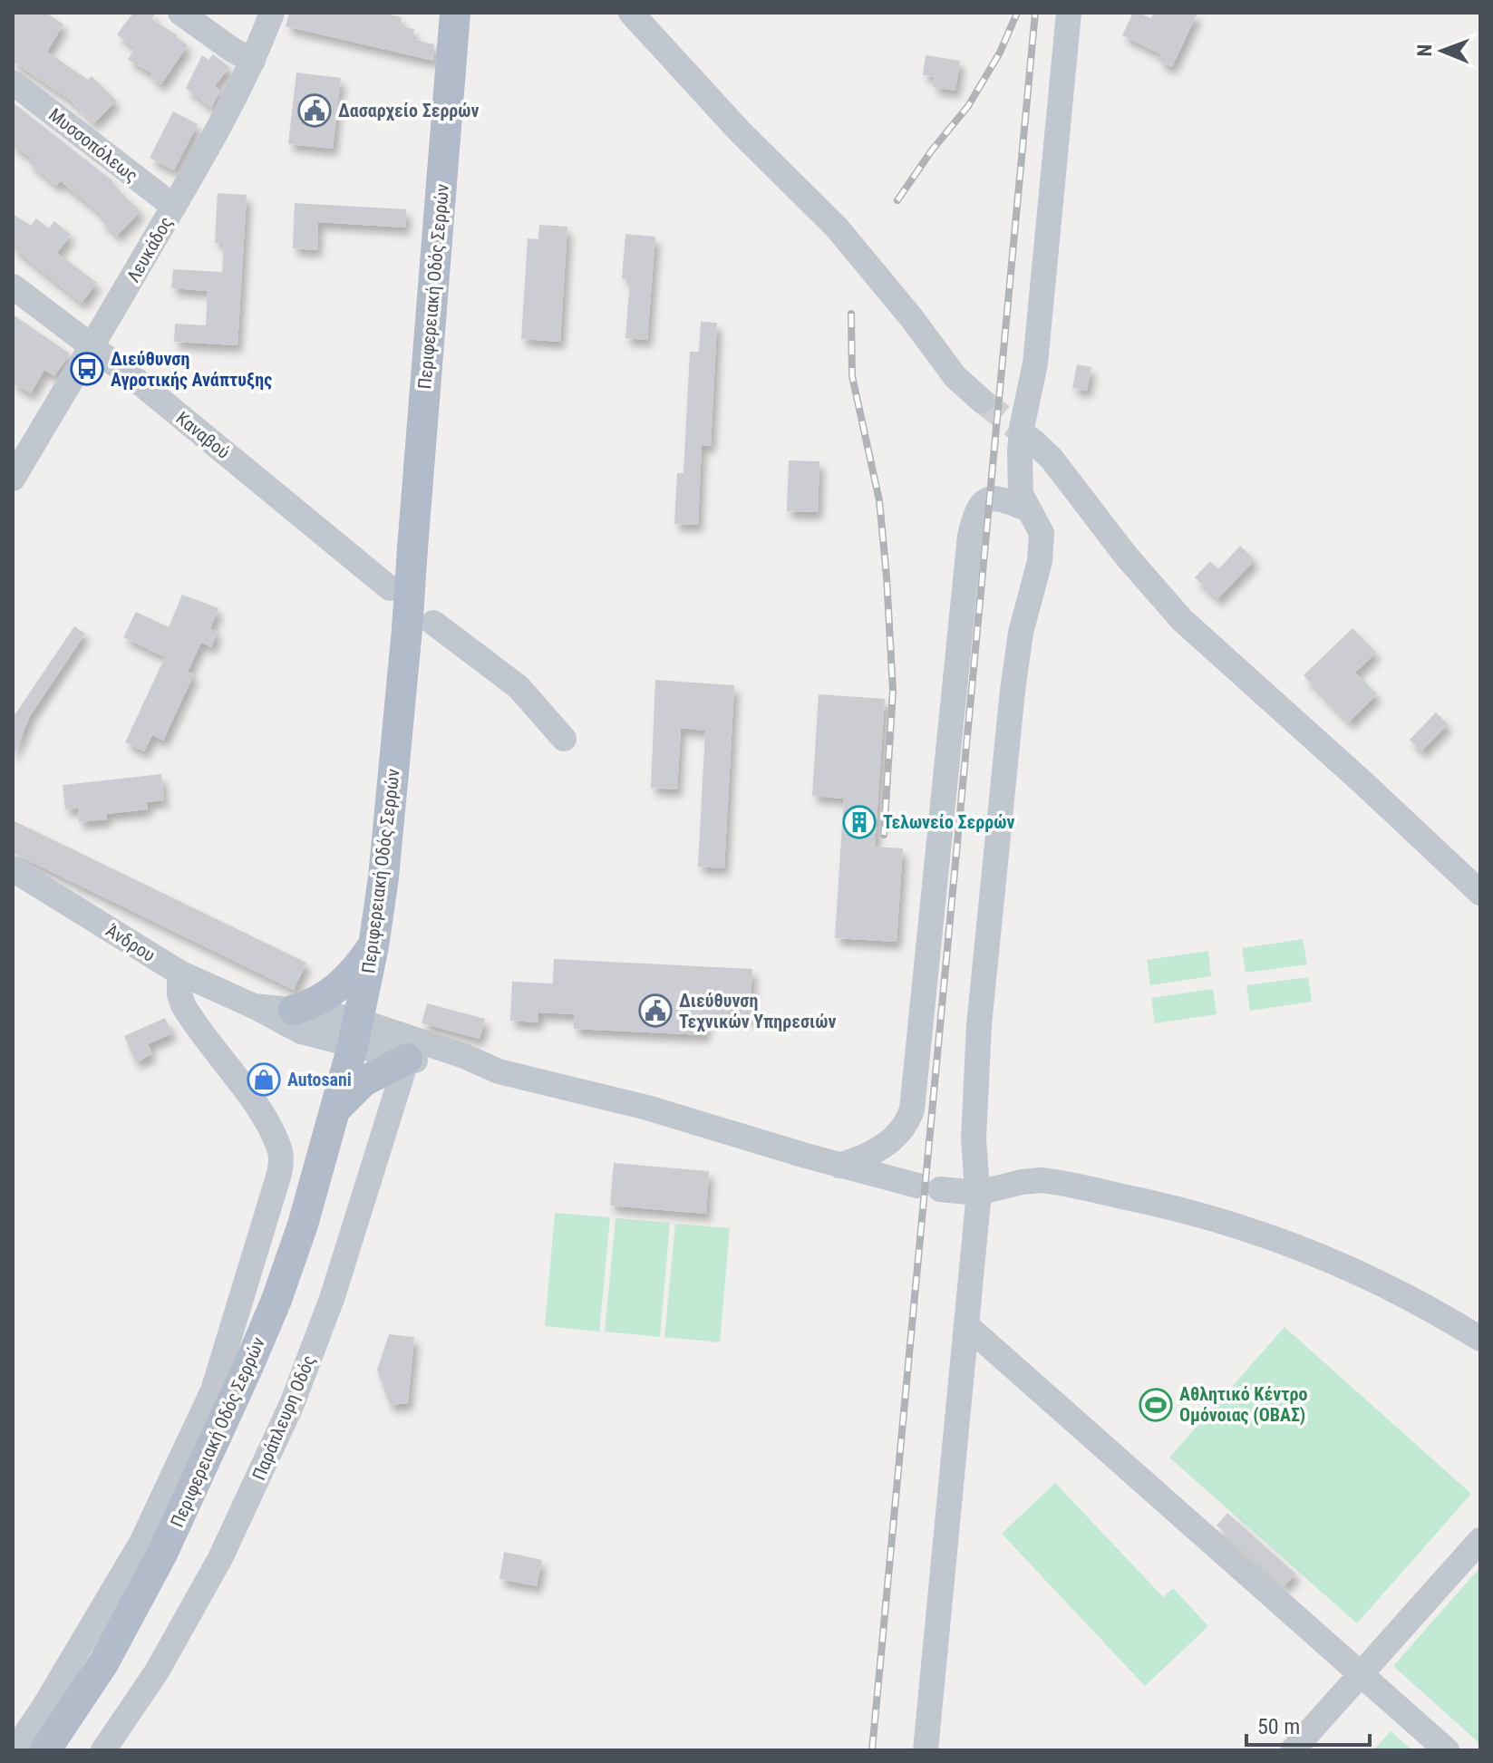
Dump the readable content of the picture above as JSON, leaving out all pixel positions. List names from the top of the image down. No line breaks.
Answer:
{"streets":{"main road":["Περιφερειακή Οδός Σερρών"],"street":["Μυσσοπόλεως","Λευκάδος","Καναβού","Άνδρου","Παράπλευρη Οδός"]},"crossings":[["Μυσσοπόλεως","Λευκάδος"],["Λευκάδος","Καναβού"]],"places":{"public building":["Δασαρχείο Σερρών","Διεύθυνση Τεχνικών Υπηρεσιών"],"bus stop":["Διεύθυνση Αγροτικής Ανάπτυξης"],"building":["Τελωνείο Σερρών"],"shop":["Autosani"],"sports":["Αθλητικό Κέντρο Ομόνοιας (ΟΒΑΣ)"]},"scale_bar":"50 m","north":"left"}
